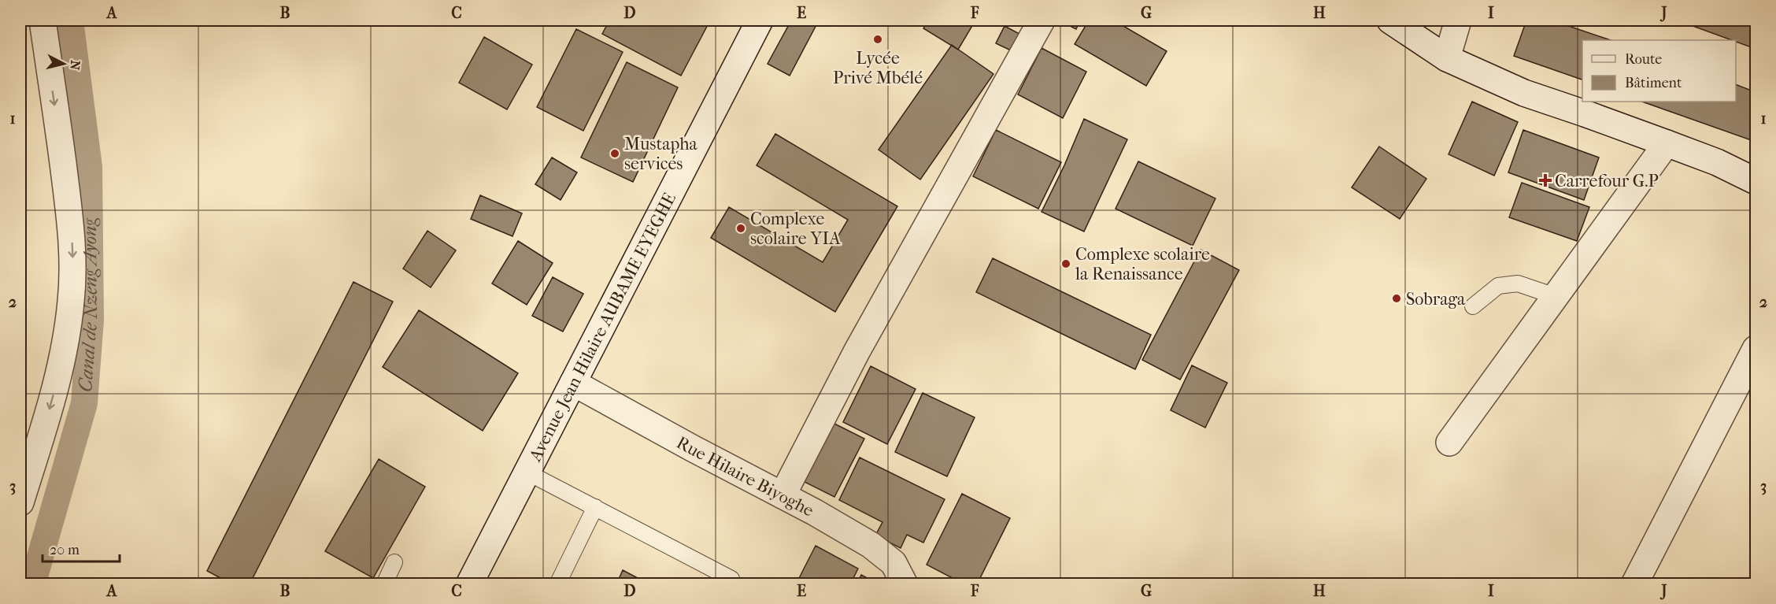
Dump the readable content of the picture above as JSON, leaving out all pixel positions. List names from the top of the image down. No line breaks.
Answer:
{"streets":{"street":["Avenue Jean Hilaire AUBAME EYEGHE","Rue Hilaire Biyoghe"]},"crossings":[["Avenue Jean Hilaire AUBAME EYEGHE","Rue Hilaire Biyoghe"]],"water":["Canal de Nzeng Ayong"],"places":{"other":["Lycée Privé Mbélé","Mustapha services","Complexe scolaire YIA","Complexe scolaire la Renaissance","Sobraga"],"health":["Carrefour G.P"]},"legend":["Route","Bâtiment"],"scale_bar":"20 m","north":"right","grid":{"columns":["A","B","C","D","E","F","G","H","I","J"],"rows":["1","2","3"]}}
